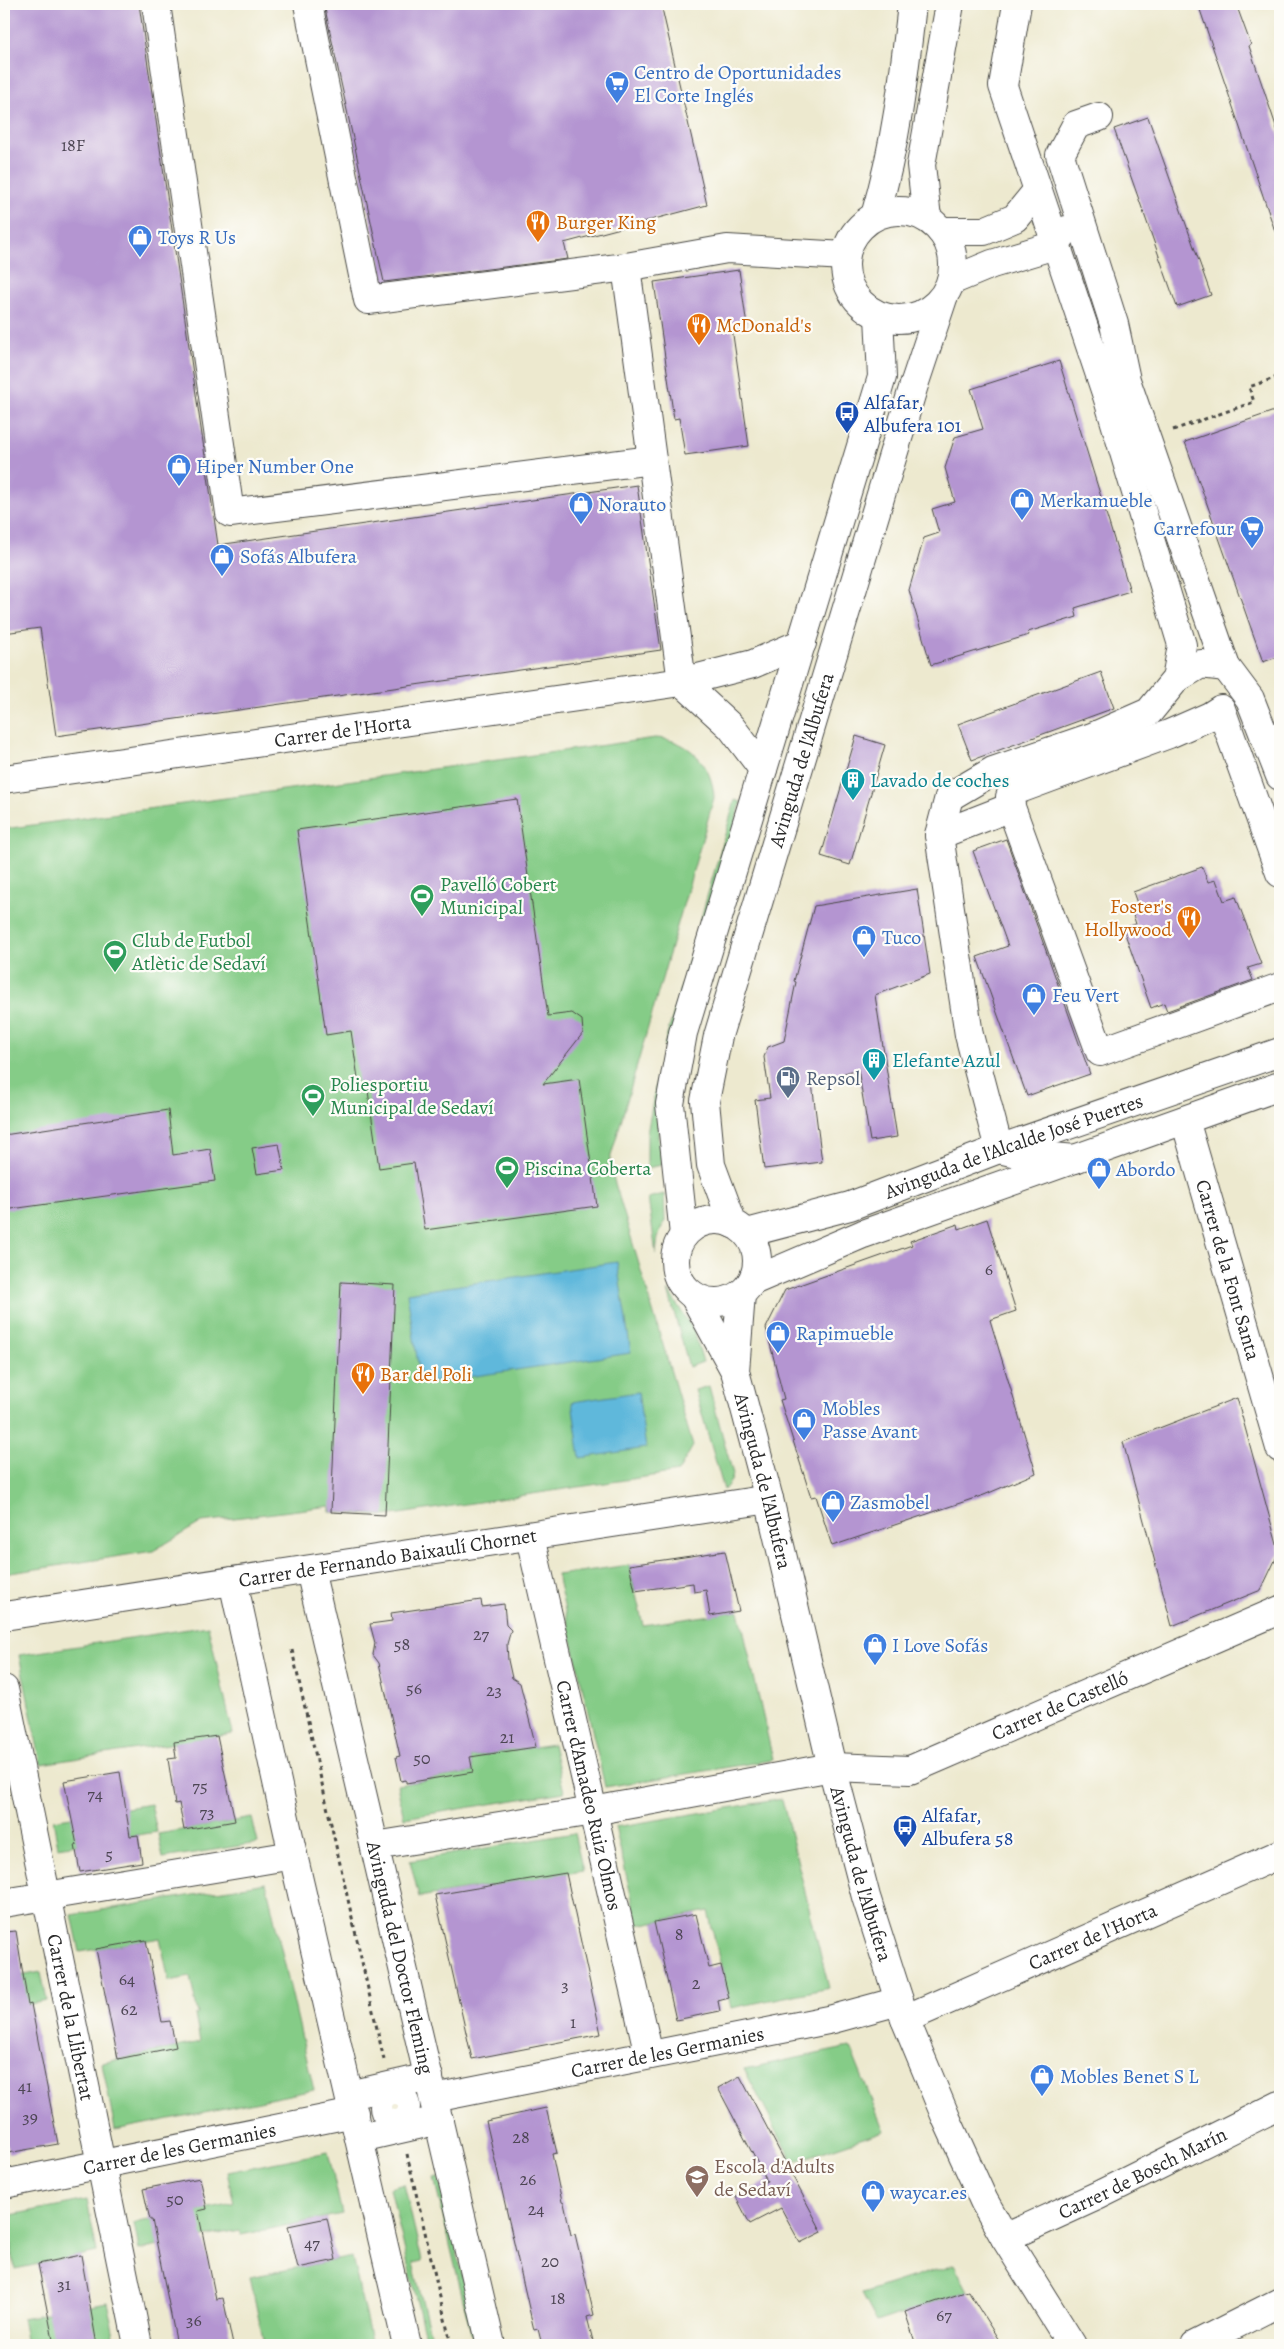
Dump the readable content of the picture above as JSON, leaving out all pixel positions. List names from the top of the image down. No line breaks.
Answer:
{"streets":{"street":["Carrer de l'Horta","Avinguda de l'Albufera","Avinguda de l'Alcalde José Puertes","Carrer de la Font Santa","Carrer de Fernando Baixaulí Chornet","Carrer de Castelló","Carrer d'Amadeo Ruiz Olmos","Avinguda del Doctor Fleming","Carrer de la Llibertat","Carrer de les Germanies","Carrer de Bosch Marín"]},"crossings":[["Carrer de l'Horta","Avinguda de l'Albufera"],["Carrer de l'Horta","Carrer de les Germanies"],["Avinguda de l'Albufera","Avinguda de l'Alcalde José Puertes"],["Avinguda de l'Albufera","Carrer de Fernando Baixaulí Chornet"],["Avinguda de l'Albufera","Carrer de Castelló"],["Avinguda de l'Albufera","Carrer de les Germanies"],["Avinguda de l'Albufera","Carrer de Bosch Marín"],["Avinguda de l'Alcalde José Puertes","Carrer de la Font Santa"],["Carrer de Fernando Baixaulí Chornet","Carrer d'Amadeo Ruiz Olmos"],["Carrer de Fernando Baixaulí Chornet","Avinguda del Doctor Fleming"],["Carrer de Castelló","Carrer d'Amadeo Ruiz Olmos"],["Carrer de Castelló","Avinguda del Doctor Fleming"],["Carrer d'Amadeo Ruiz Olmos","Carrer de les Germanies"],["Avinguda del Doctor Fleming","Carrer de les Germanies"],["Carrer de la Llibertat","Carrer de les Germanies"]],"places":{"supermarket":["Centro de Oportunidades El Corte Inglés","Carrefour"],"restaurant":["Burger King","McDonald's","Foster's Hollywood","Bar del Poli"],"shop":["Toys R Us","Hiper Number One","Merkamueble","Norauto","Sofás Albufera","Tuco","Feu Vert","Abordo","Rapimueble","Mobles Passe Avant","Zasmobel","I Love Sofás","Mobles Benet S L","waycar.es"],"bus stop":["Alfafar, Albufera 101","Alfafar, Albufera 58"],"building":["Lavado de coches","Elefante Azul"],"sports":["Pavelló Cobert Municipal","Club de Futbol Atlètic de Sedaví","Poliesportiu Municipal de Sedaví","Piscina Coberta"],"fuel station":["Repsol"],"school or university":["Escola d'Adults de Sedaví"]},"house_numbers":["18F","6","27","58","56","23","21","50","75","74","73","5","8","64","2","3","62","1","41","39","28","26","50","24","47","20","31","18","67","36"]}
